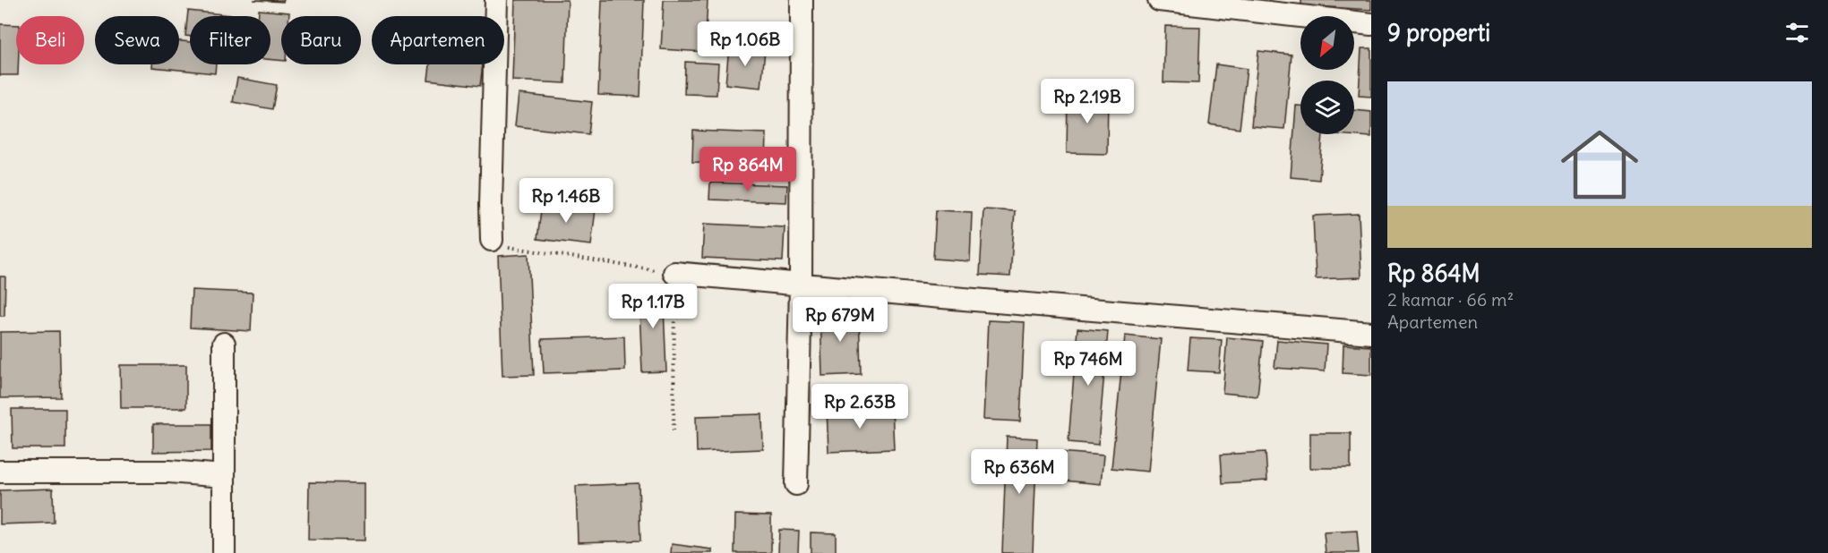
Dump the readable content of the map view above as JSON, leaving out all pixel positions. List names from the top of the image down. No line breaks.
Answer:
{"north":"bottom left","page":{"heading":"9 properti","chip":["Beli","Sewa","Filter","Baru","Apartemen"],"price":["Rp 1.06B","Rp 2.19B","Rp 864M","Rp 1.46B","Rp 1.17B","Rp 679M","Rp 746M","Rp 2.63B","Rp 636M"],"list":[{"name":"Rp 864M","note":"2 kamar · 66 m² · Apartemen"}]}}
